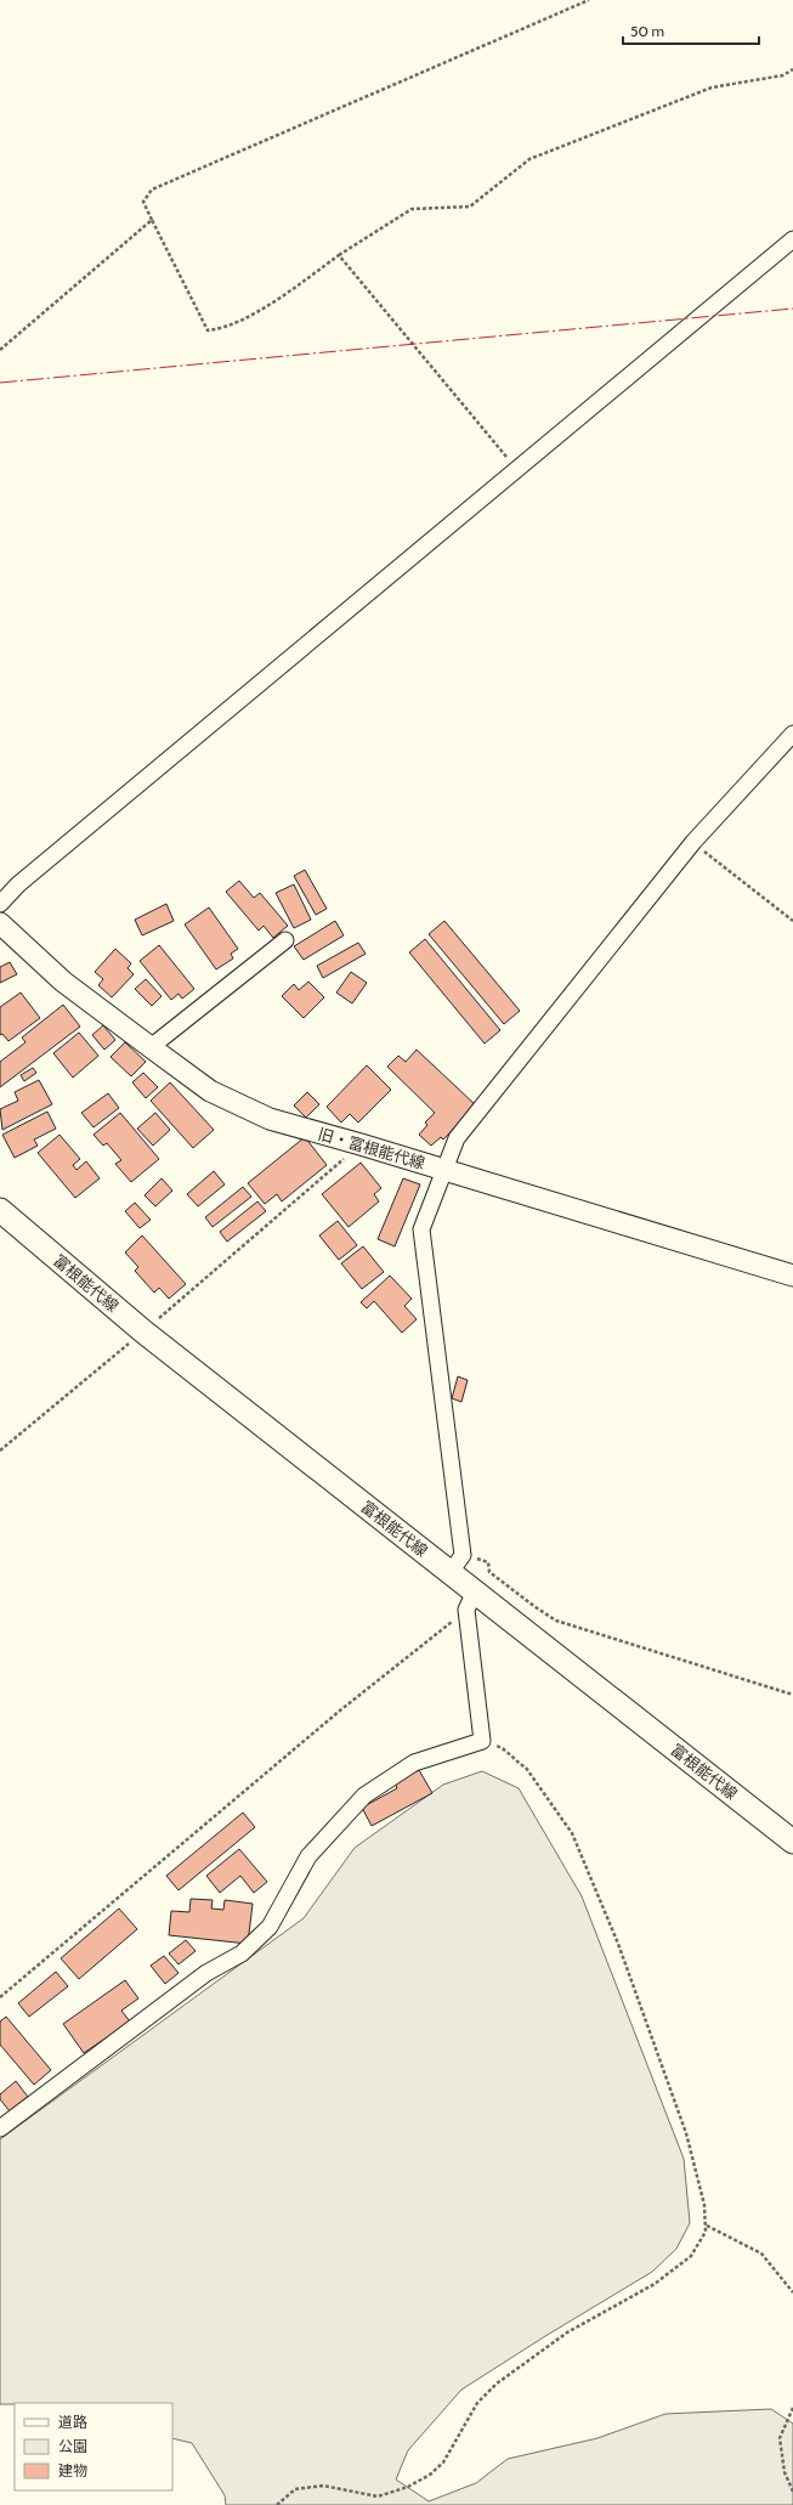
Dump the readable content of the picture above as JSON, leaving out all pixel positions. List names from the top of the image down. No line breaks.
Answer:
{"streets":{"main road":["富根能代線"],"street":["旧・富根能代線"]},"legend":["道路","公園","建物"],"scale_bar":"50 m"}
